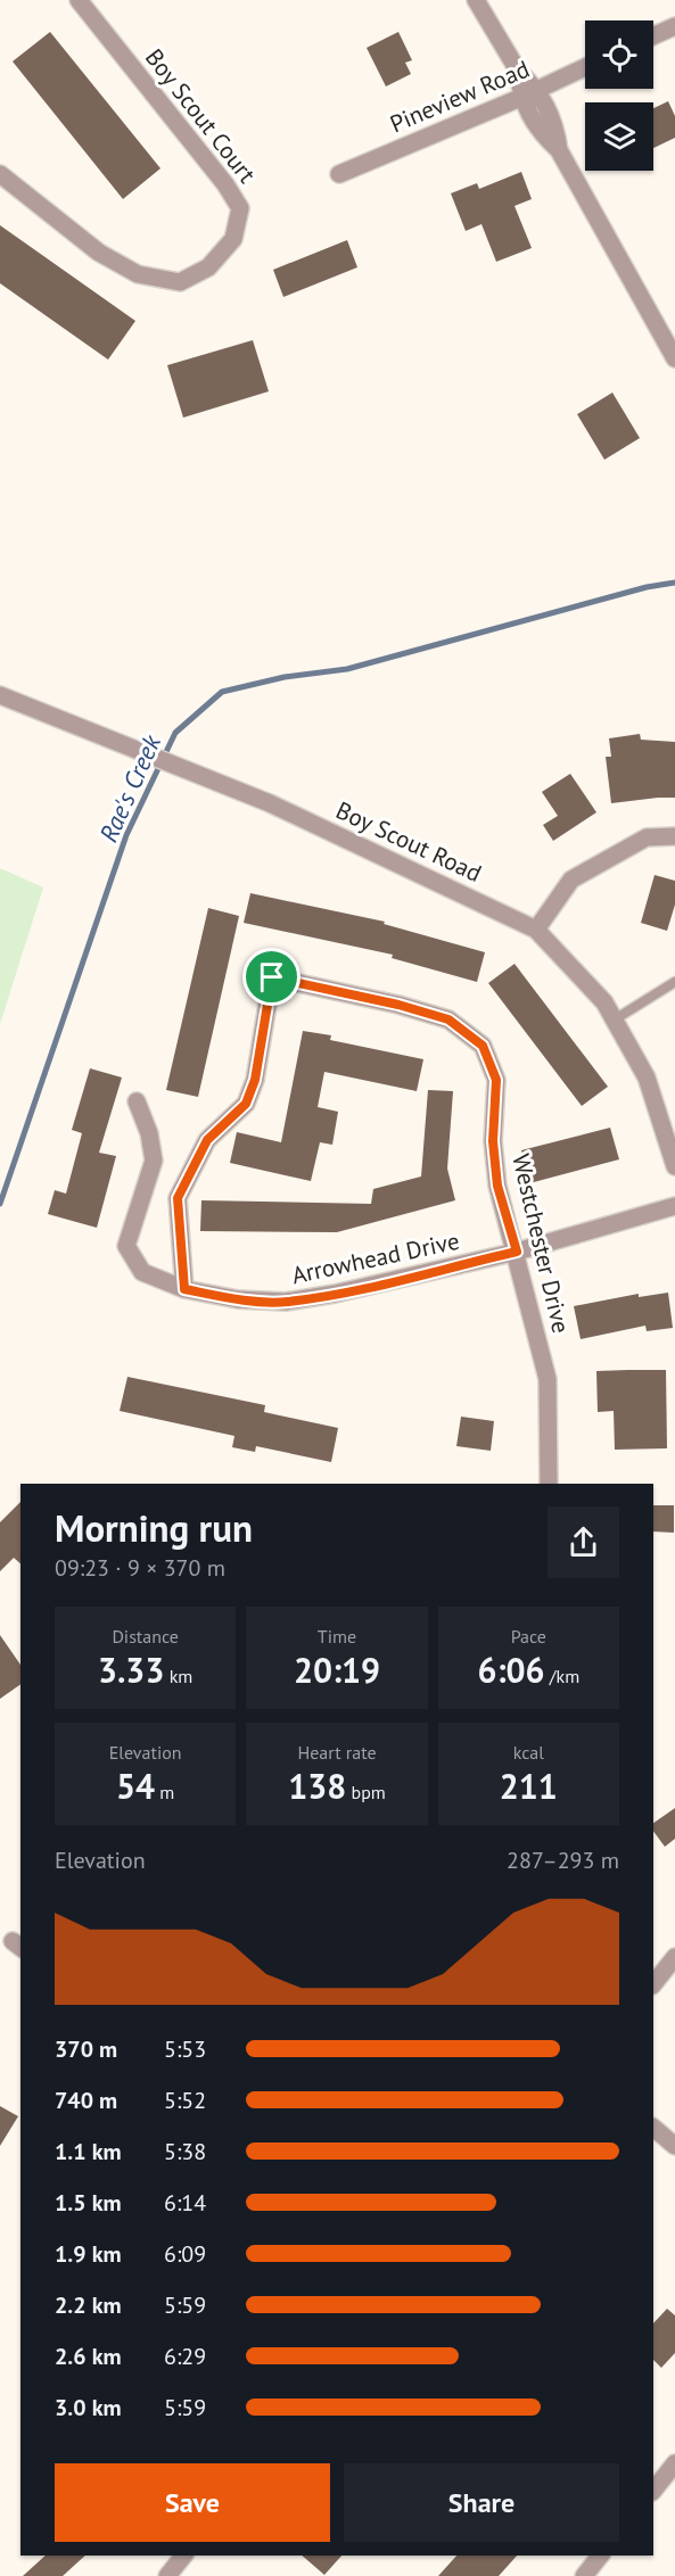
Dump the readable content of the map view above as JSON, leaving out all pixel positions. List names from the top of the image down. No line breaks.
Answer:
{"streets":{"street":["Pineview Road","Boy Scout Court","Boy Scout Road","Westchester Drive","Arrowhead Drive"]},"crossings":[["Westchester Drive","Arrowhead Drive"]],"water":["Rae's Creek"],"page":{"heading":["Morning run","09:23 · 9 × 370 m"],"stats":[["Distance","3.33 km"],["Time","20:19"],["Pace","6:06 /km"],["Elevation","54 m"],["Heart rate","138 bpm"],["kcal","211"]],"chart":["Elevation","287–293 m"],"list":[{"name":"370 m","note":"5:53"},{"name":"740 m","note":"5:52"},{"name":"1.1 km","note":"5:38"},{"name":"1.5 km","note":"6:14"},{"name":"1.9 km","note":"6:09"},{"name":"2.2 km","note":"5:59"},{"name":"2.6 km","note":"6:29"},{"name":"3.0 km","note":"5:59"}],"buttons":["Save","Share"]}}
